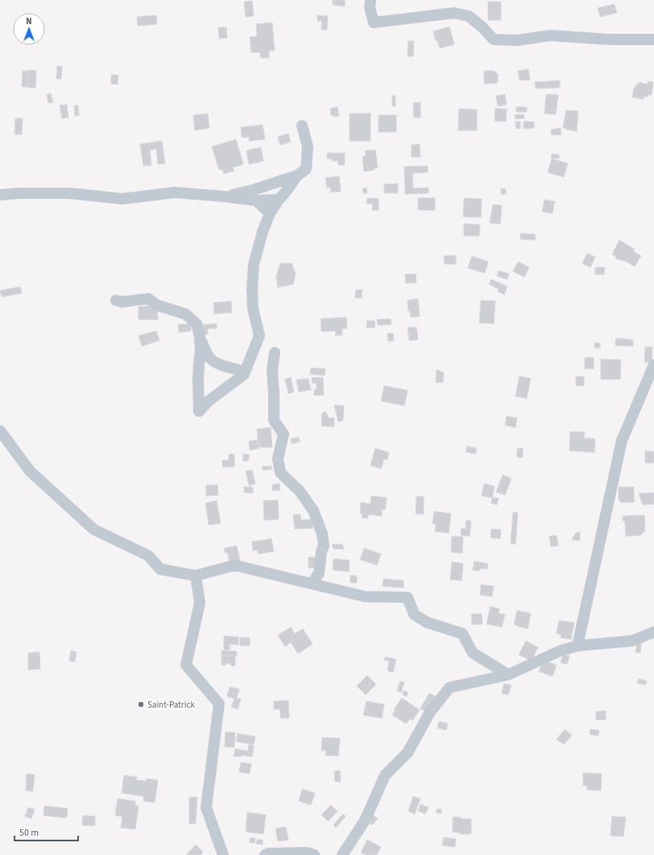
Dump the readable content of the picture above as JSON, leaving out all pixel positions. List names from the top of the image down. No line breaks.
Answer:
{"places":["Saint-Patrick"],"scale_bar":"50 m","north":"top"}
